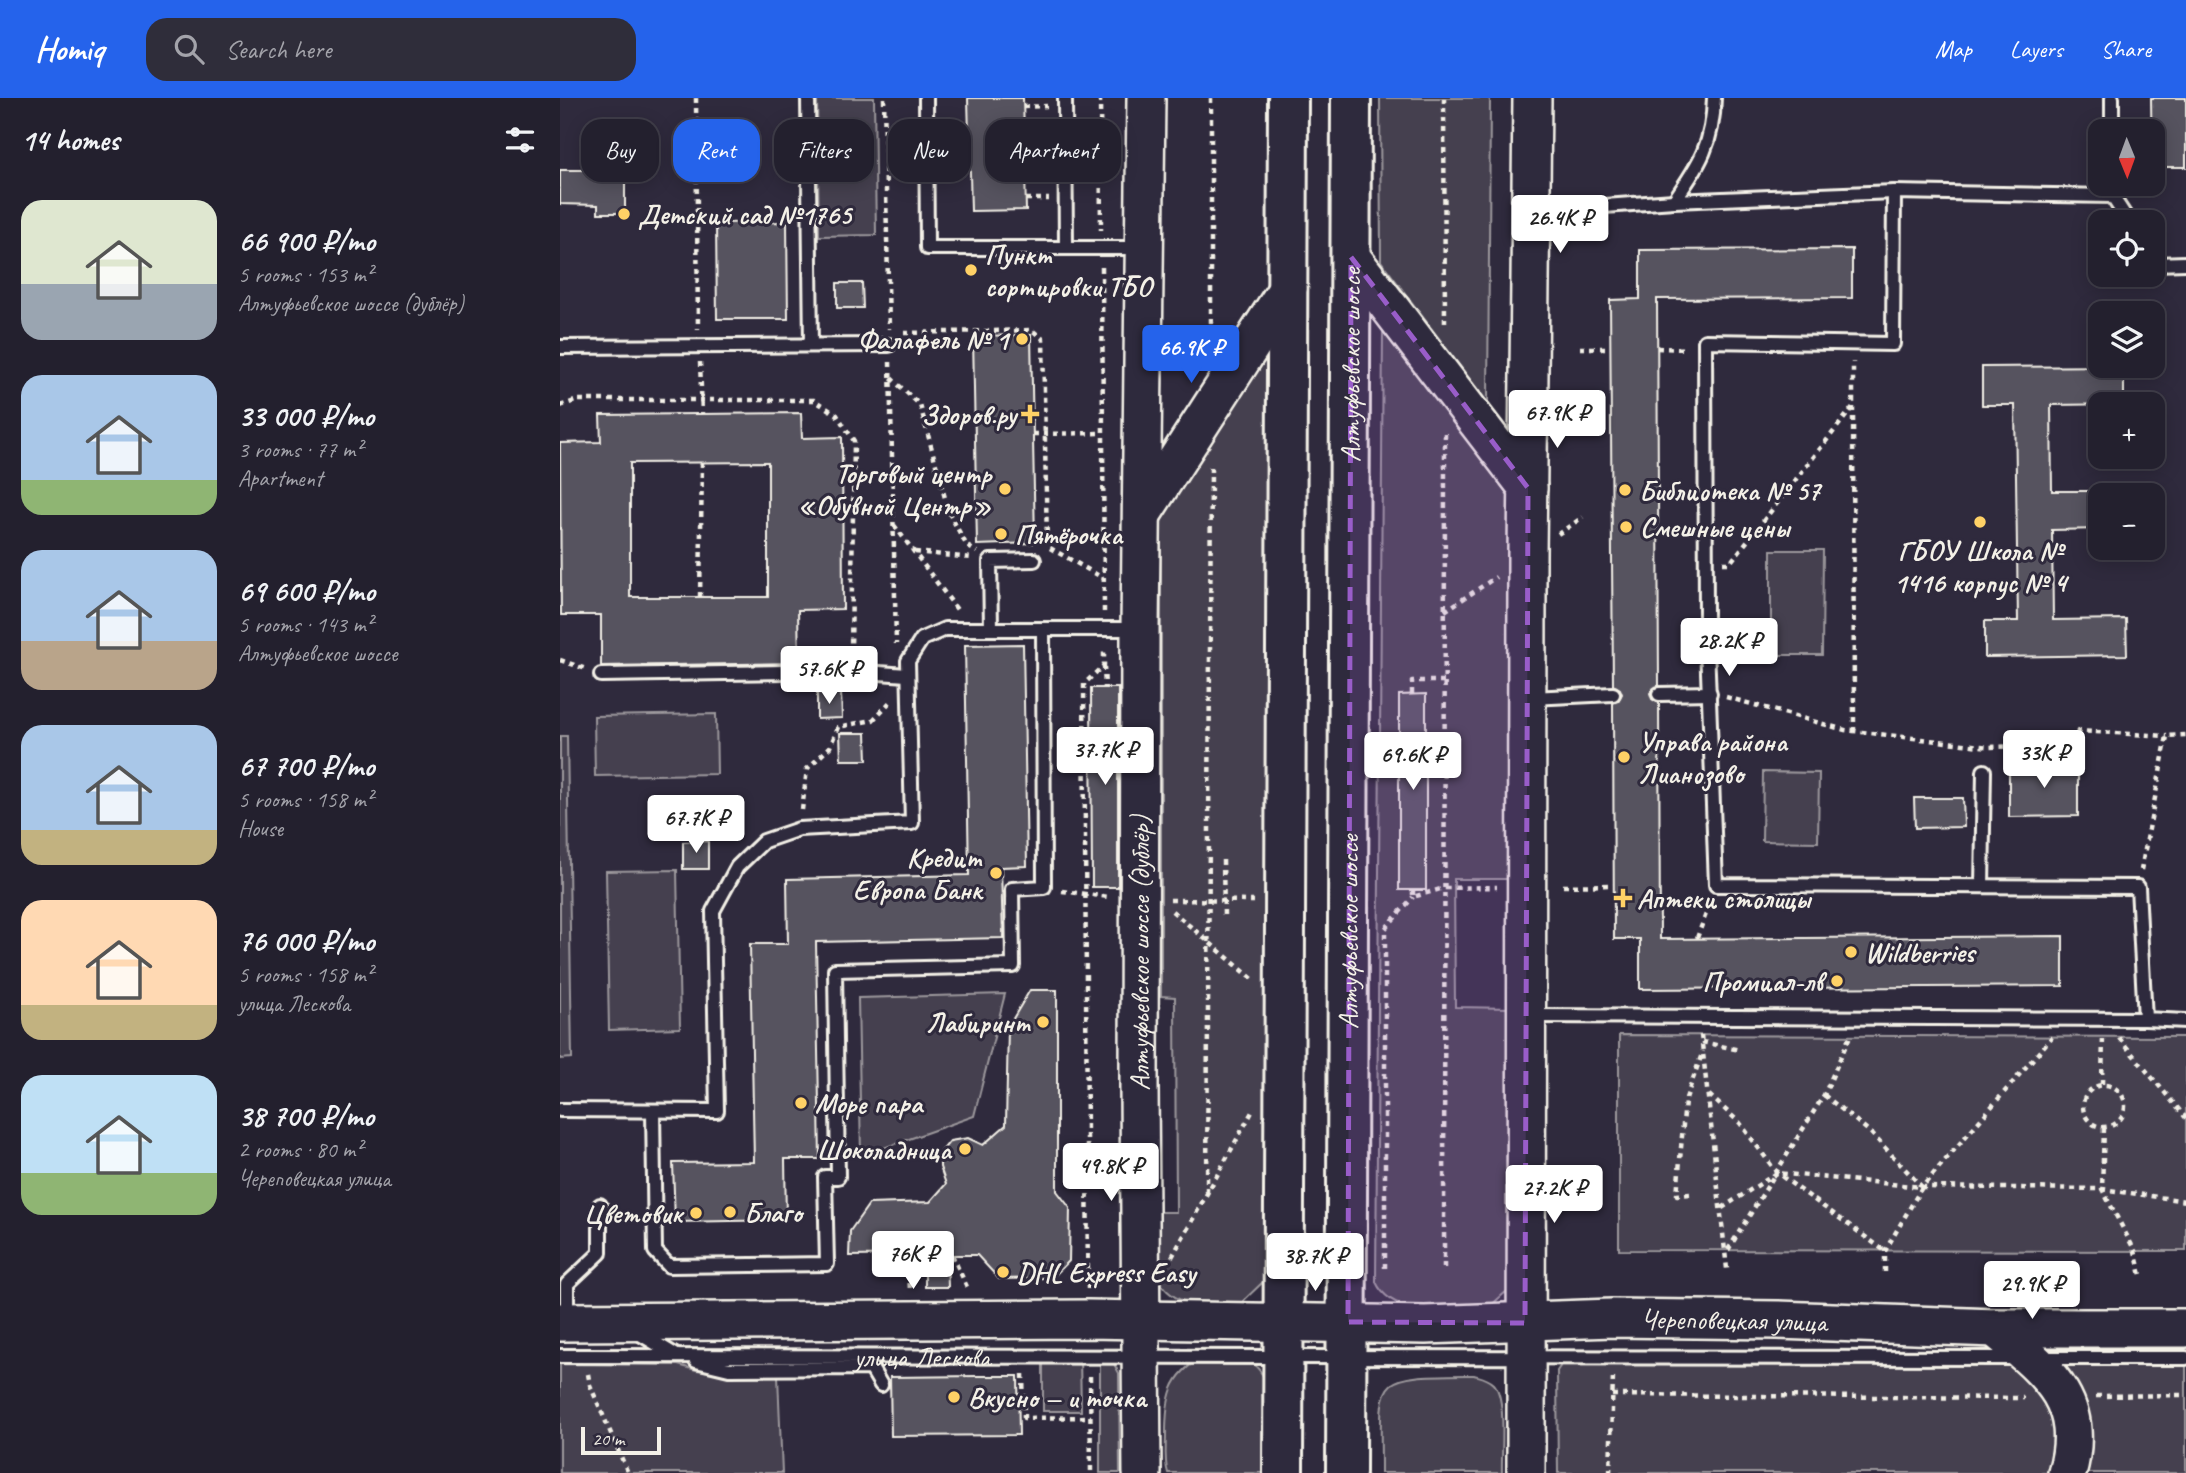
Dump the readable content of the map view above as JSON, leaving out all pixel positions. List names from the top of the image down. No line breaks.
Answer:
{"streets":{"main road":["Алтуфьевское шоссе","Алтуфьевское шоссе (дублёр)","Череповецкая улица","улица Лескова"]},"crossings":[["Алтуфьевское шоссе","Череповецкая улица"],["Алтуфьевское шоссе (дублёр)","улица Лескова"],["Череповецкая улица","улица Лескова"]],"places":{"other":["Детский сад №1765","Пункт сортировки ТБО","Фалафель № 1","Торговый центр «Обувной Центр»","Библиотека № 57","ГБОУ Школа № 1416 корпус № 4","Смешные цены","Пятёрочка","Управа района Лианозово","Кредит Европа Банк","Wildberries","Промиал-лв","Лабиринт","Море пара","Шоколадница","Благо","Цветовик","DHL Express Easy","Вкусно — и точка"],"health":["Здоров.ру","Аптеки столицы"]},"scale_bar":"20 m","north":"bottom","page":{"header":"Homiq","search":"Search here","nav":["Map","Layers","Share"],"heading":"14 homes","map_buttons":["+","−"],"chip":["Buy","Rent","Filters","New","Apartment"],"list":[{"name":"66 900 ₽/mo","note":"5 rooms · 153 m² · Алтуфьевское шоссе (дублёр)"},{"name":"33 000 ₽/mo","note":"3 rooms · 77 m² · Apartment"},{"name":"69 600 ₽/mo","note":"5 rooms · 143 m² · Алтуфьевское шоссе"},{"name":"67 700 ₽/mo","note":"5 rooms · 158 m² · House"},{"name":"76 000 ₽/mo","note":"5 rooms · 158 m² · улица Лескова"},{"name":"38 700 ₽/mo","note":"2 rooms · 80 m² · Череповецкая улица"}],"price":["26.4K ₽","66.9K ₽","67.9K ₽","28.2K ₽","57.6K ₽","37.7K ₽","33K ₽","69.6K ₽","67.7K ₽","49.8K ₽","27.2K ₽","76K ₽","38.7K ₽","29.9K ₽"],"scale":"20 m"}}
